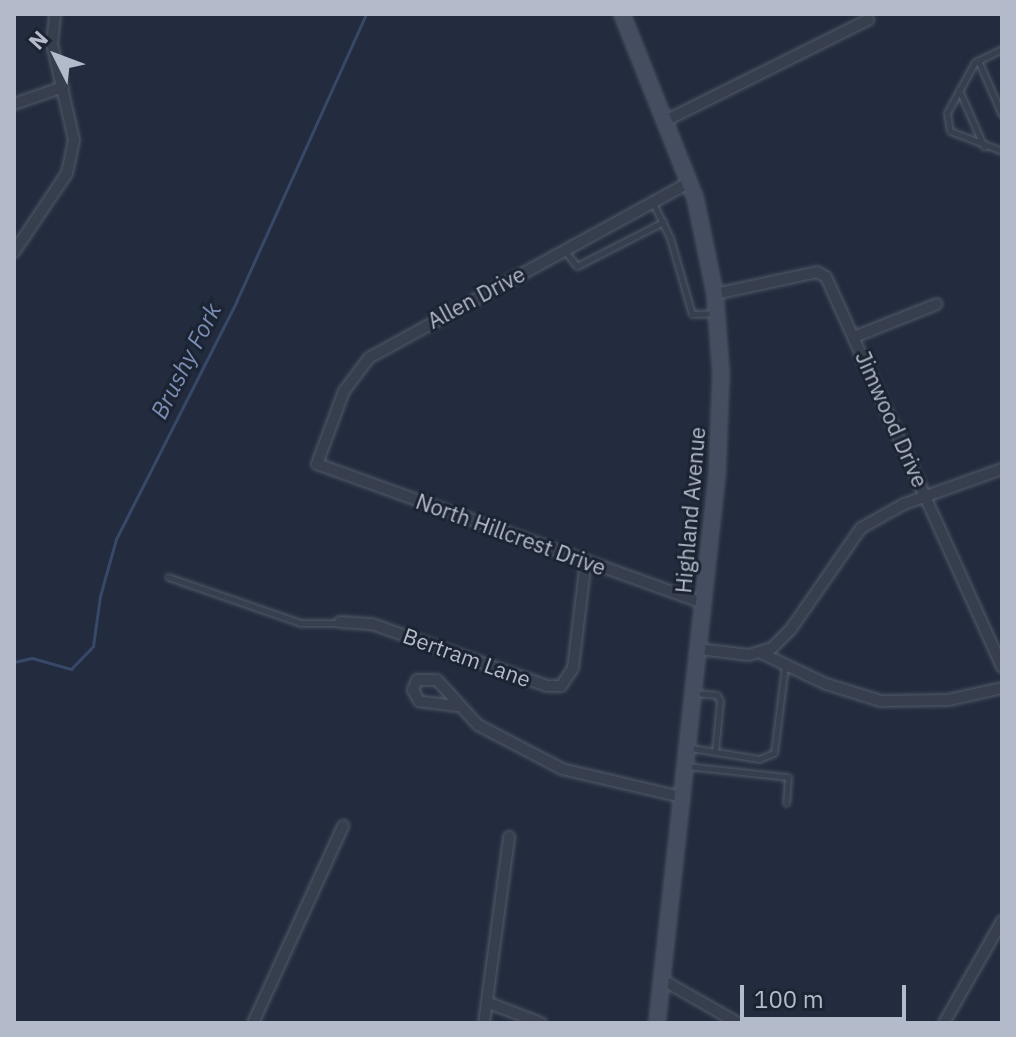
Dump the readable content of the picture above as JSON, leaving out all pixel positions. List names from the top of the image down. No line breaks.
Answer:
{"streets":{"main road":["Highland Avenue"],"street":["Allen Drive","Jimwood Drive","North Hillcrest Drive","Bertram Lane"]},"crossings":[["Allen Drive","Highland Avenue"],["Allen Drive","North Hillcrest Drive"],["Jimwood Drive","Highland Avenue"],["Highland Avenue","North Hillcrest Drive"],["North Hillcrest Drive","Bertram Lane"]],"water":["Brushy Fork"],"scale_bar":"100 m","north":"top left"}
